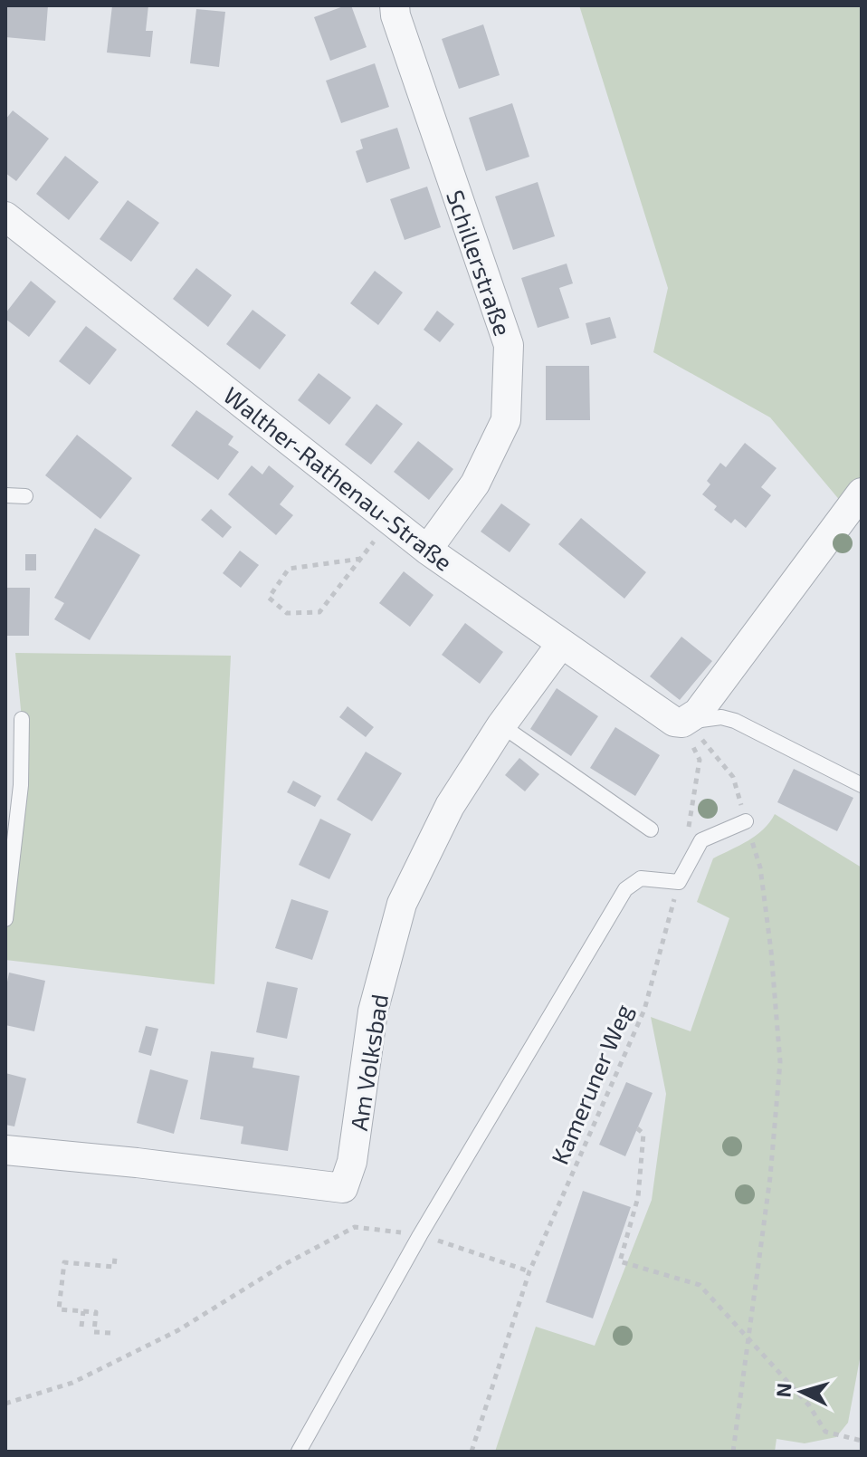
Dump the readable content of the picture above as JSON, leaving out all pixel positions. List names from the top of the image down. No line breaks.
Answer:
{"streets":{"street":["Schillerstraße","Walther-Rathenau-Straße","Am Volksbad"],"path":["Kameruner Weg"]},"crossings":[["Schillerstraße","Walther-Rathenau-Straße"],["Walther-Rathenau-Straße","Am Volksbad"]],"north":"left"}
